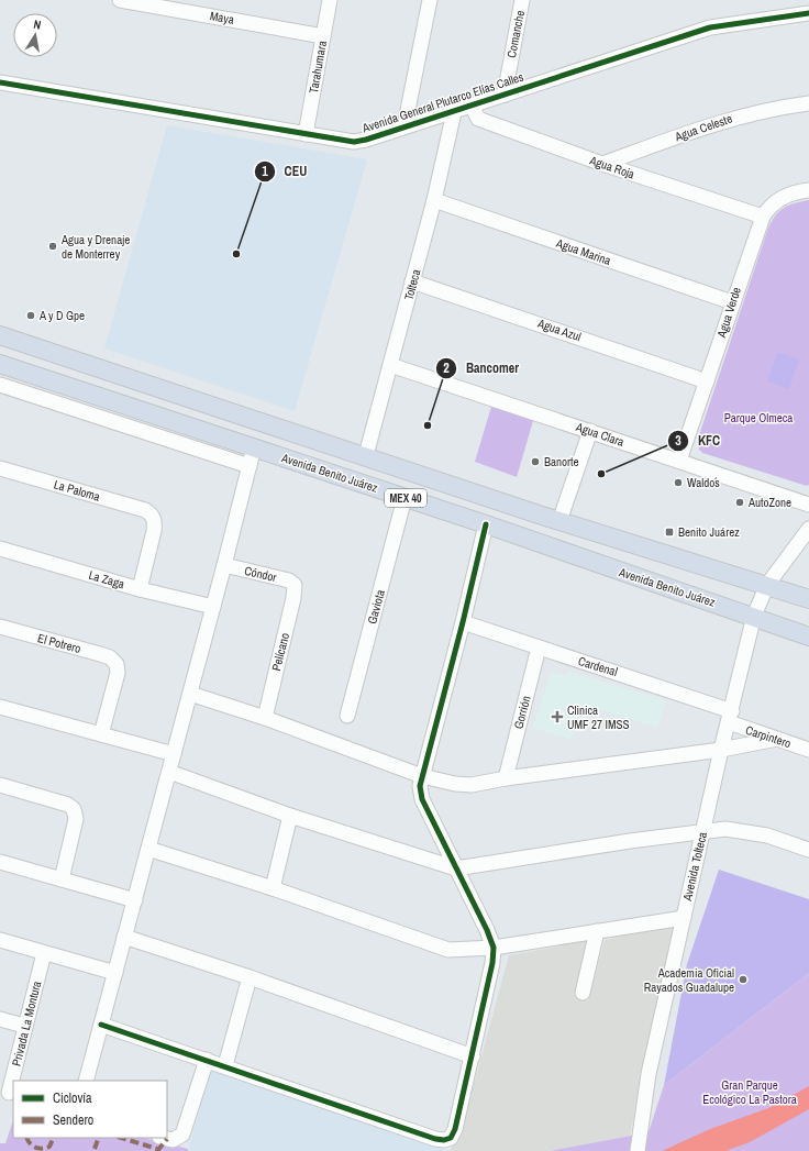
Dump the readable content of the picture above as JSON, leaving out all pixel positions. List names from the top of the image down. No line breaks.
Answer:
{"streets":{"main road":["Avenida Benito Juárez","MEX 40"],"street":["Maya","Comanche","Tarahumara","Avenida General Plutarco Elías Calles","Agua Celeste","Agua Roja","Agua Marina","Tolteca","Agua Verde","Agua Azul","Agua Clara","La Paloma","Cóndor","La Zaga","Gaviota","El Potrero","Pelícano","Cardenal","Gorrión","Carpintero","Avenida Tolteca","Privada La Montura"]},"crossings":[["Maya","Tarahumara"],["Comanche","Avenida General Plutarco Elías Calles"],["Tarahumara","Avenida General Plutarco Elías Calles"],["Avenida General Plutarco Elías Calles","Agua Roja"],["Avenida General Plutarco Elías Calles","Tolteca"],["Agua Celeste","Agua Roja"],["Agua Roja","Agua Verde"],["Agua Marina","Tolteca"],["Agua Marina","Agua Verde"],["Tolteca","Agua Azul"],["Tolteca","Agua Clara"],["Tolteca","MEX 40"],["Agua Verde","Agua Azul"],["Agua Verde","Agua Clara"],["Avenida Benito Juárez","Gaviota"],["Avenida Benito Juárez","Avenida Tolteca"],["La Paloma","La Zaga"],["MEX 40","Avenida Tolteca"],["Cóndor","Pelícano"],["Cardenal","Gorrión"],["Cardenal","Carpintero"],["Cardenal","Avenida Tolteca"],["Carpintero","Avenida Tolteca"]],"parks":["Parque Olmeca","Gran Parque Ecológico La Pastora"],"places":{"other":["Agua y Drenaje de Monterrey","CEU","A y D Gpe","Bancomer","Banorte","KFC","Waldo´s","AutoZone","Academia Oficial Rayados Guadalupe"],"transit":["Benito Juárez"],"health":["Clinica UMF 27 IMSS"]},"legend":["Ciclovía","Sendero"],"north":"top"}
